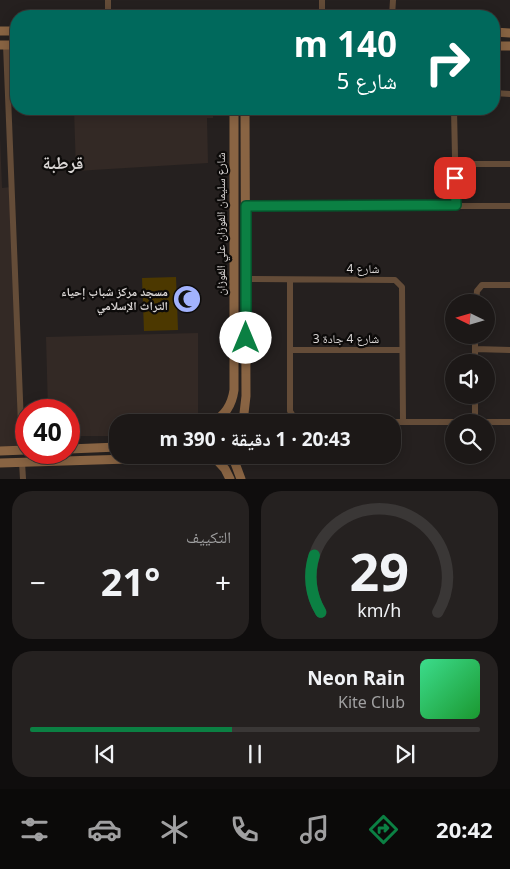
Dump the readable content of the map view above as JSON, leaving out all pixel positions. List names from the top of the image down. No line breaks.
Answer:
{"streets":{"street":["شارع سليمان الفوزان علي الفوزان","شارع 4","شارع 4 جادة 3"]},"crossings":[["شارع سليمان الفوزان علي الفوزان","شارع 4"],["شارع 4","شارع 4 جادة 3"]],"districts":["قرطبة"],"places":{"mosque":["مسجد مركز شباب إحياء التراث الإسلامي"]},"north":"left","page":{"turn":["140 m","شارع 5"],"limit":"40","trip":"20:43 · 1 دقيقة · 390 m","tile":"التكييف","heat":["−","21°","+"],"song":["Neon Rain","Kite Club"],"tabs":"20:42","gauge":["29","km/h"]}}
